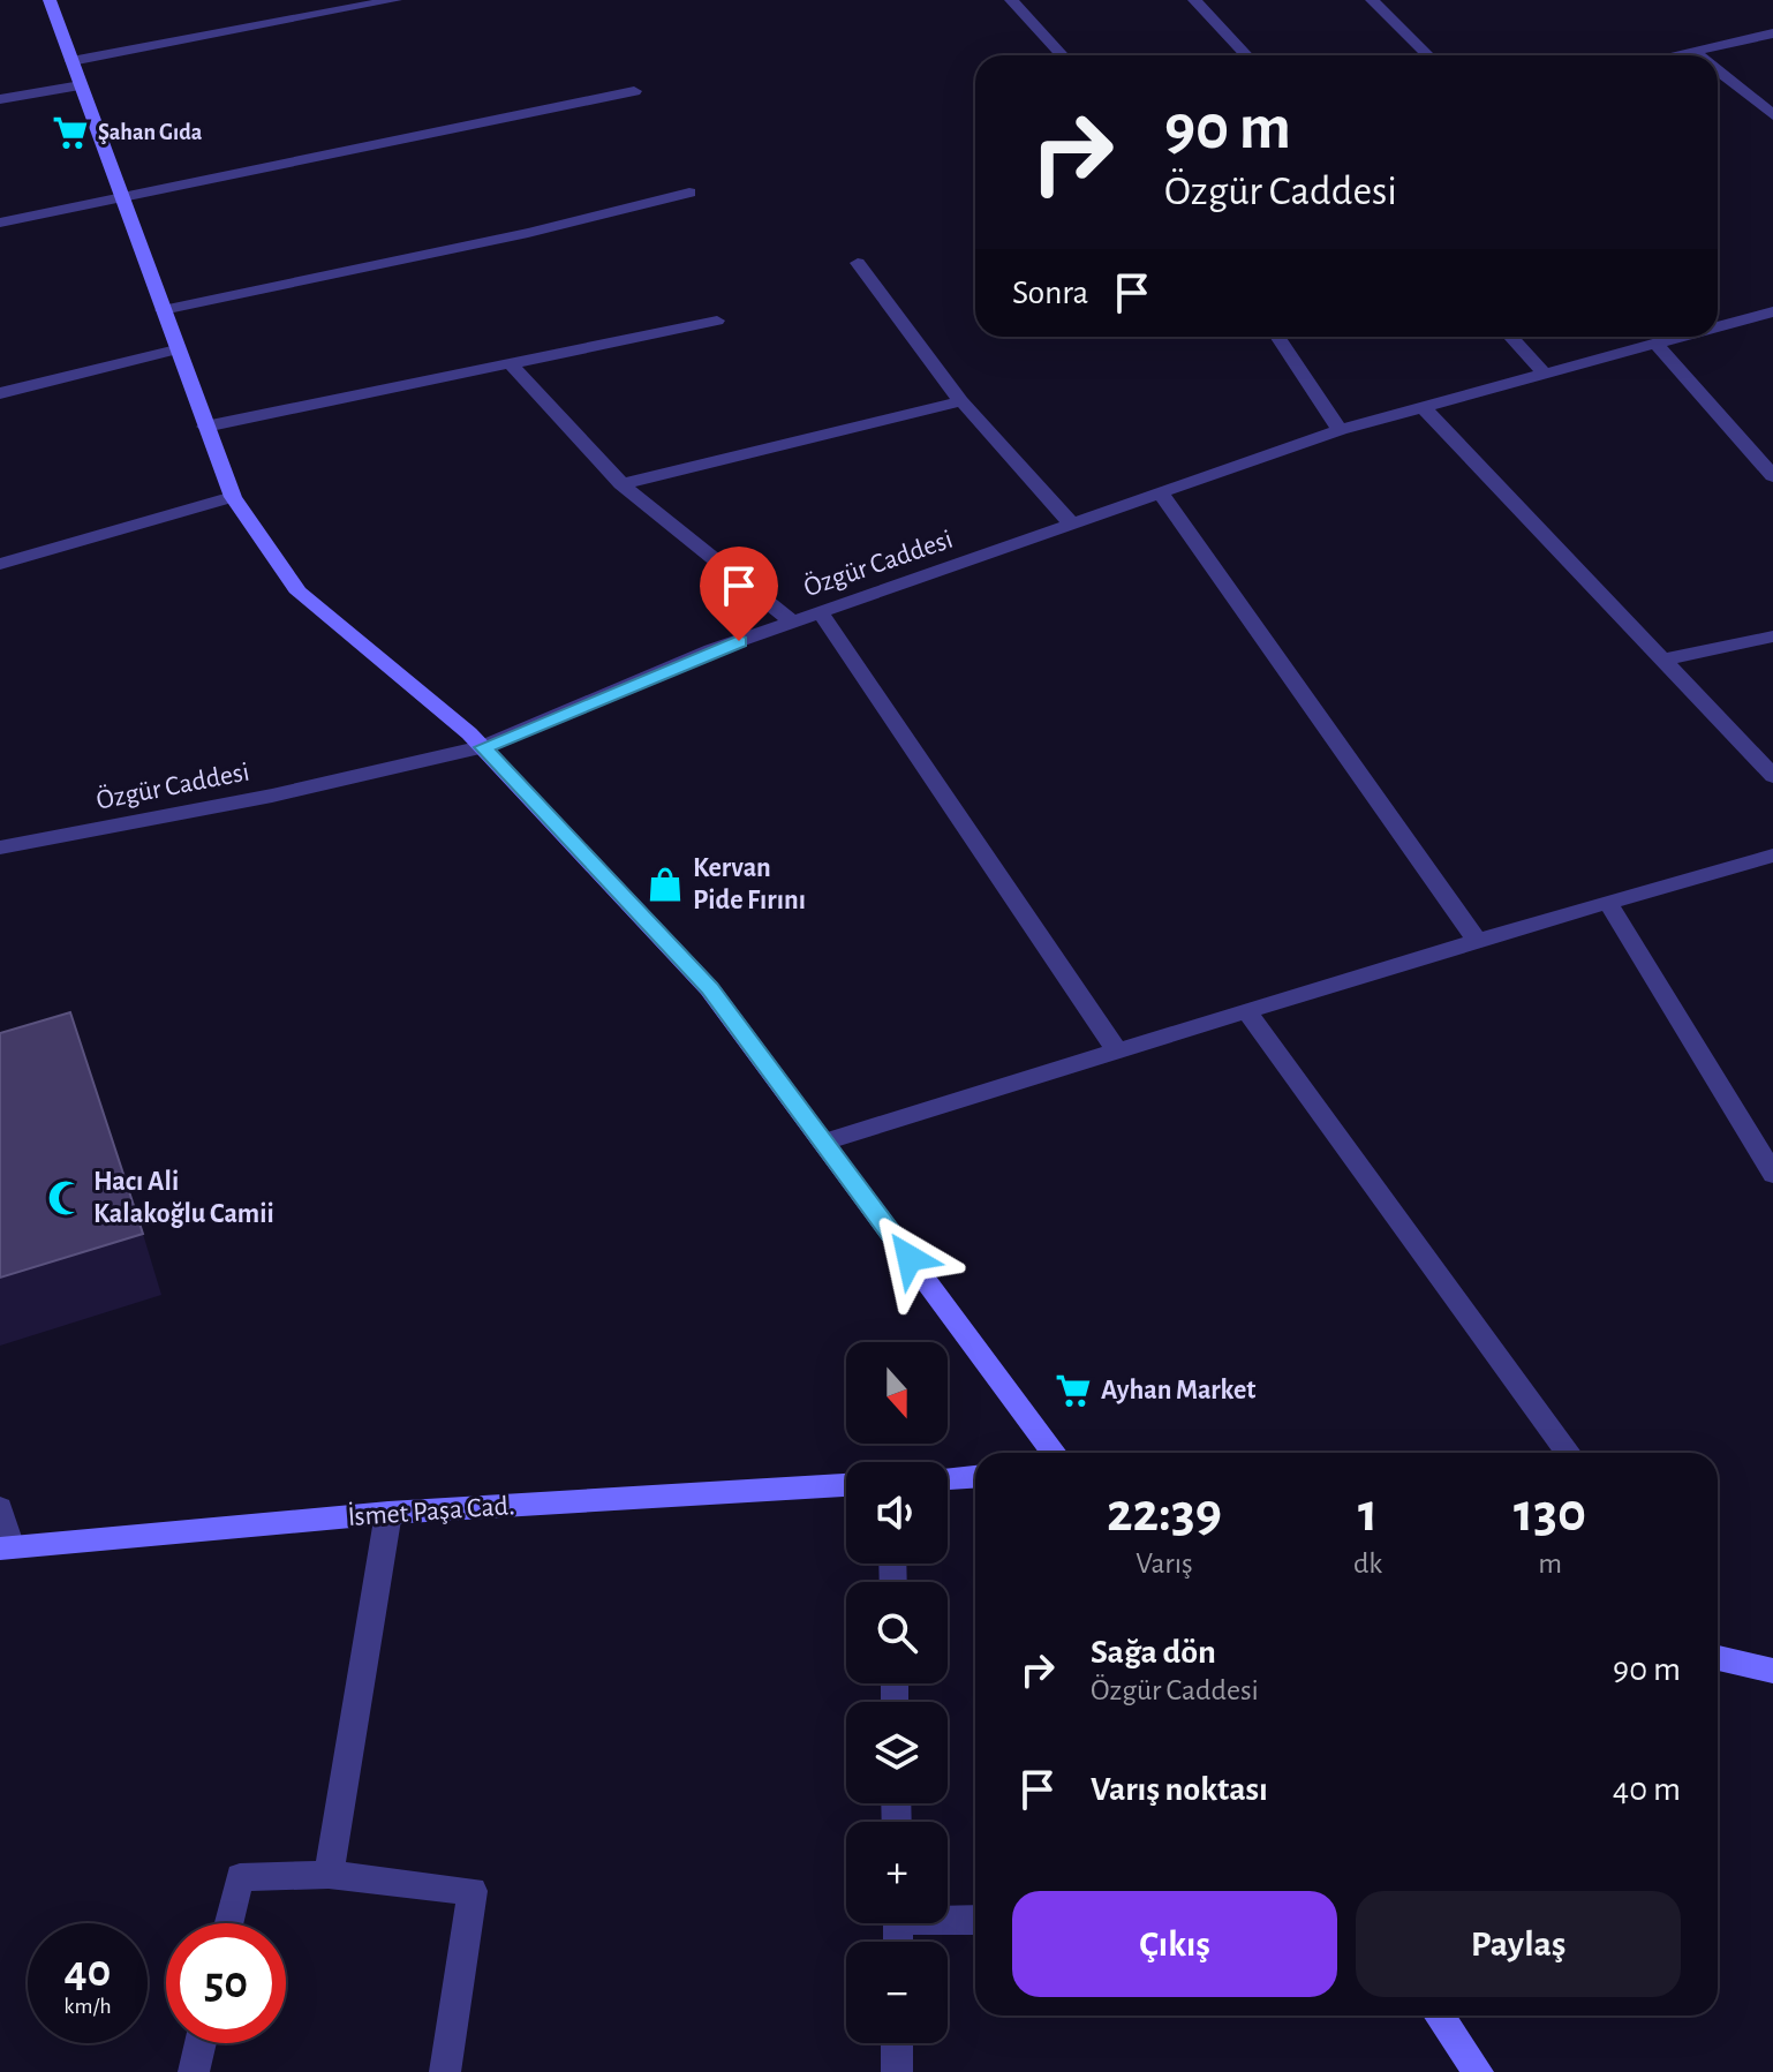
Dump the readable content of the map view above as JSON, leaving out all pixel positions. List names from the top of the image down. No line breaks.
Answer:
{"streets":{"main road":["İsmet Paşa Cad."],"street":["Özgür Caddesi"]},"places":{"supermarket":["Şahan Gıda","Ayhan Market"],"shop":["Kervan Pide Fırını"],"mosque":["Hacı Ali Kalakoğlu Camii"]},"north":"bottom","page":{"turn":["90 m","Özgür Caddesi"],"then":"Sonra","map_buttons":["+","−"],"eta":["22:39","Varış","1","dk","130","m"],"list":[{"name":"Sağa dön","note":"Özgür Caddesi","value":"90 m"},{"name":"Varış noktası","value":"40 m"}],"buttons":["Çıkış","Paylaş"],"speed":"40 km/h","limit":"50"}}
